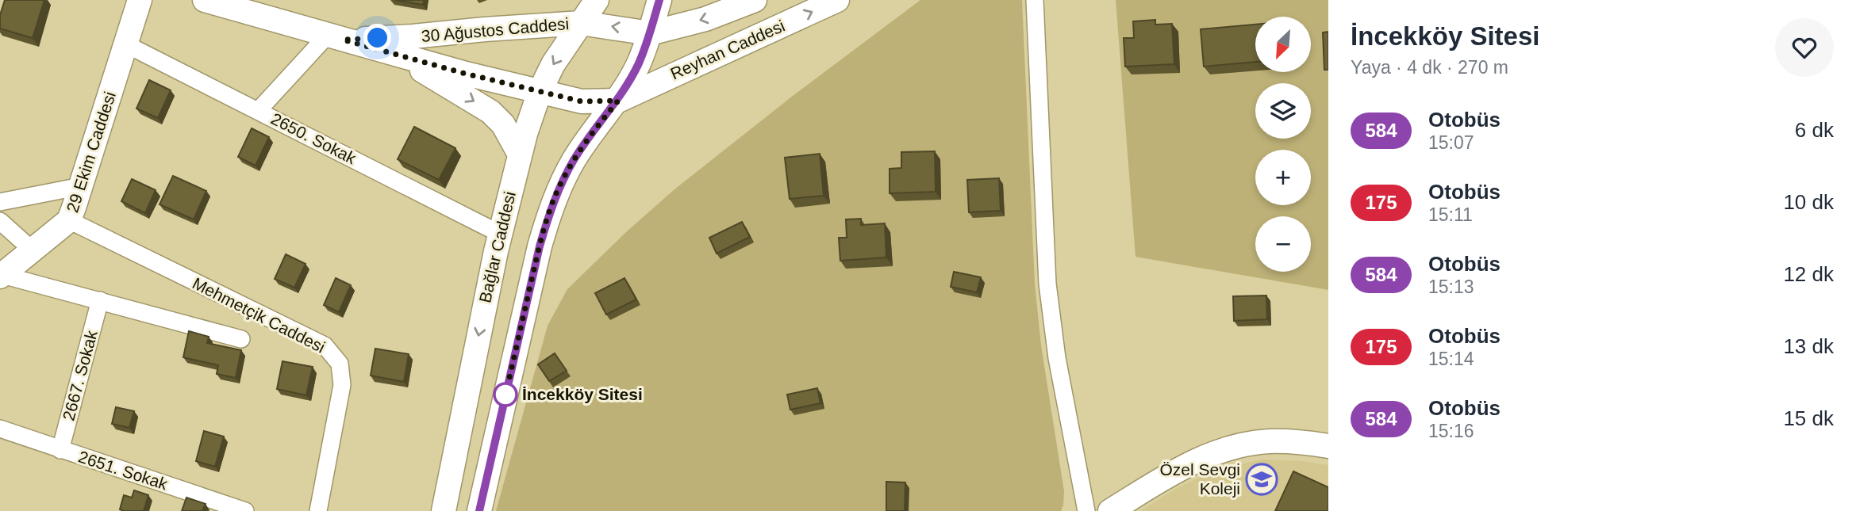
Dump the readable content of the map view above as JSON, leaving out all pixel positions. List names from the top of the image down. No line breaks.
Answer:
{"streets":{"street":["30 Ağustos Caddesi","Reyhan Caddesi","2650. Sokak","29 Ekim Caddesi","Bağlar Caddesi","Mehmetçik Caddesi","2667. Sokak","2651. Sokak"]},"crossings":[["30 Ağustos Caddesi","Reyhan Caddesi"],["30 Ağustos Caddesi","Bağlar Caddesi"],["2650. Sokak","29 Ekim Caddesi"],["2650. Sokak","Bağlar Caddesi"],["29 Ekim Caddesi","Mehmetçik Caddesi"],["2667. Sokak","2651. Sokak"]],"places":{"other":["İncekköy Sitesi"],"school or university":["Özel Sevgi Koleji"]},"lines":["bus line 584"],"north":"bottom left","page":{"heading":["İncekköy Sitesi","Yaya · 4 dk · 270 m"],"map_buttons":["+","−"],"list":[{"mark":"584","name":"Otobüs","note":"15:07","value":"6 dk"},{"mark":"175","name":"Otobüs","note":"15:11","value":"10 dk"},{"mark":"584","name":"Otobüs","note":"15:13","value":"12 dk"},{"mark":"175","name":"Otobüs","note":"15:14","value":"13 dk"},{"mark":"584","name":"Otobüs","note":"15:16","value":"15 dk"}]}}
